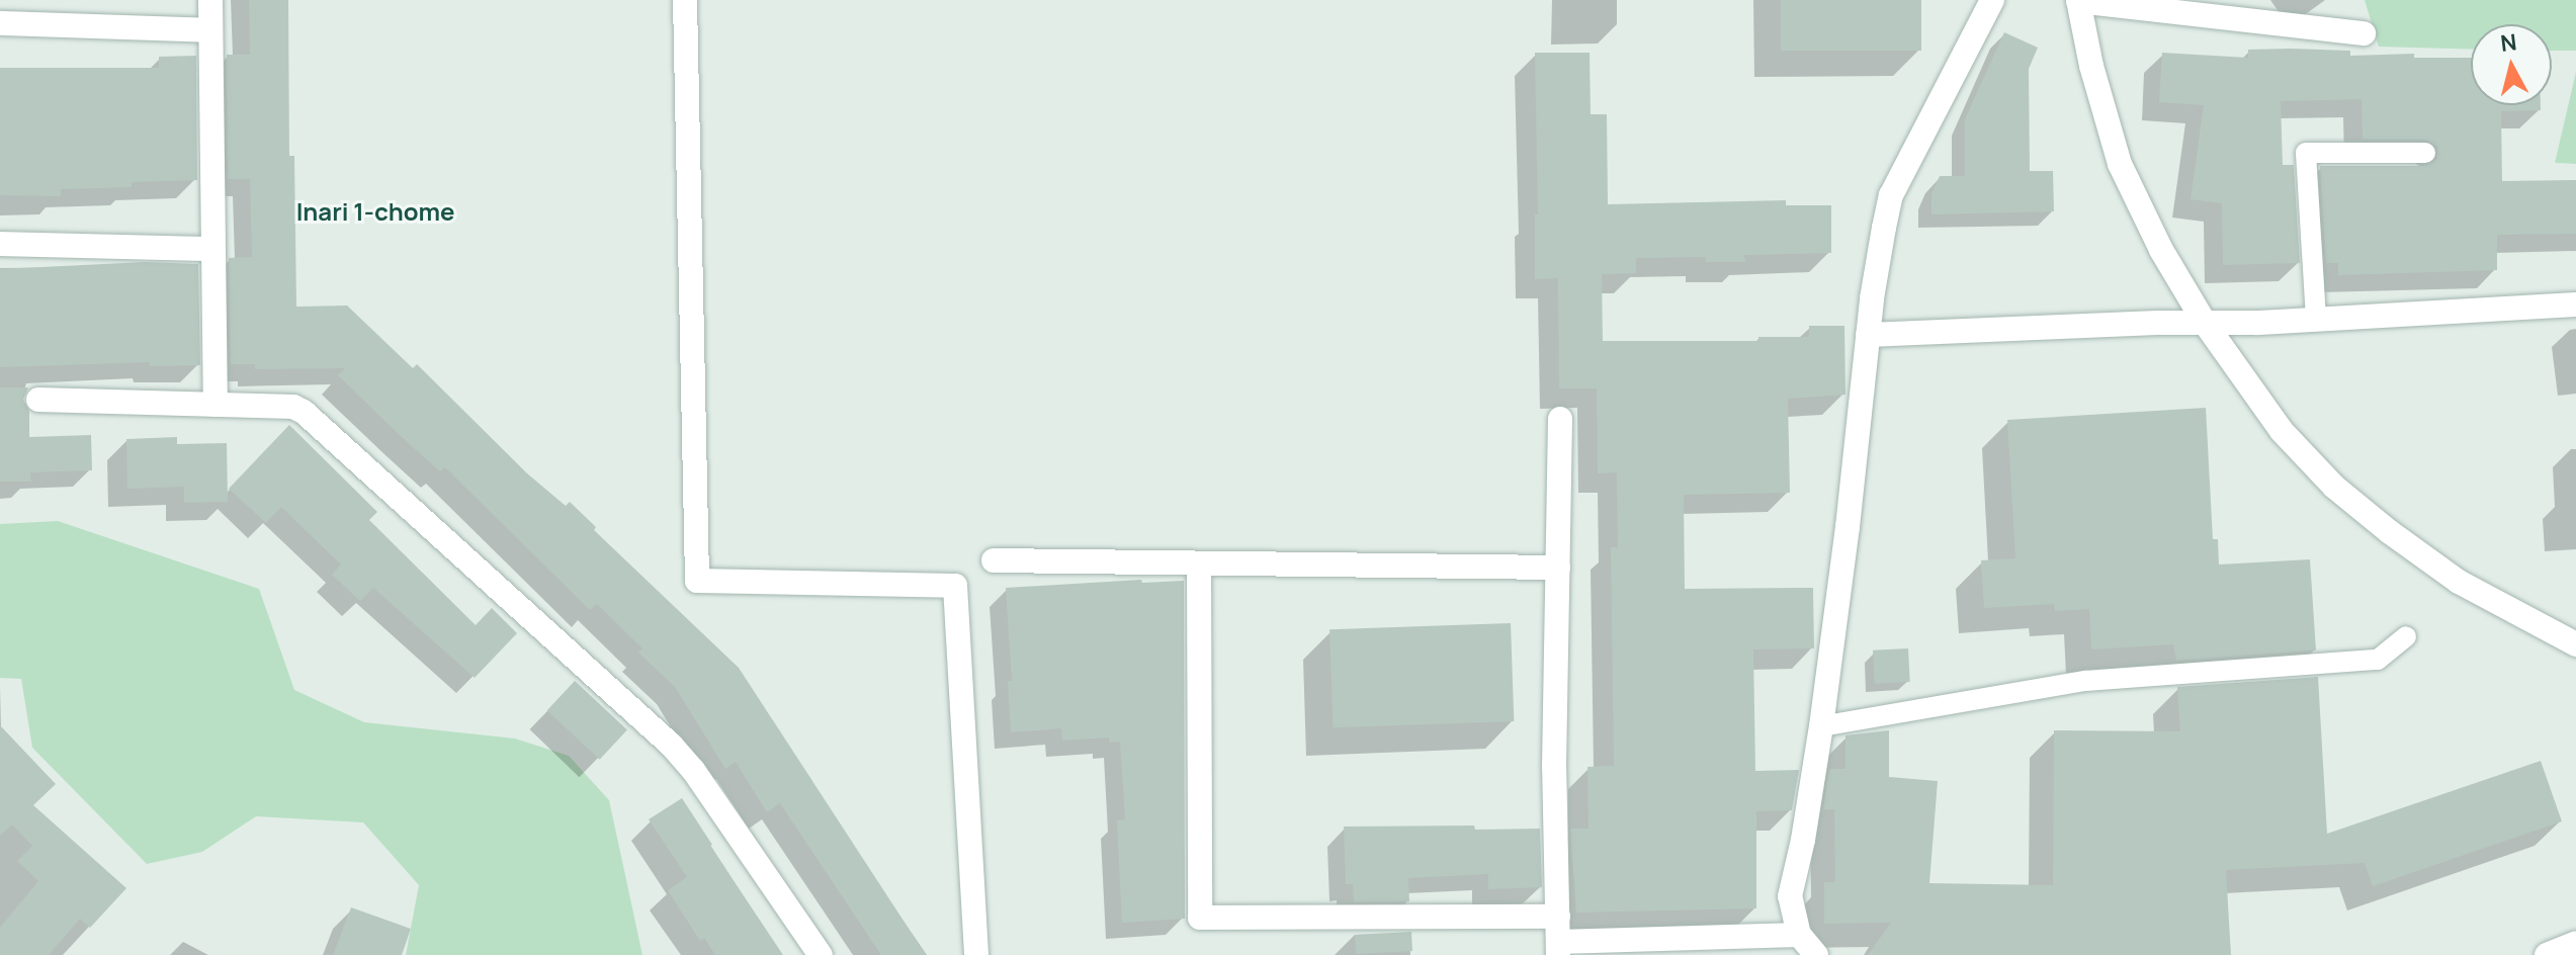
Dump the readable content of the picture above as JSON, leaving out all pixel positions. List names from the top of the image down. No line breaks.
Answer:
{"districts":["Inari 1-chome"],"north":"top"}
